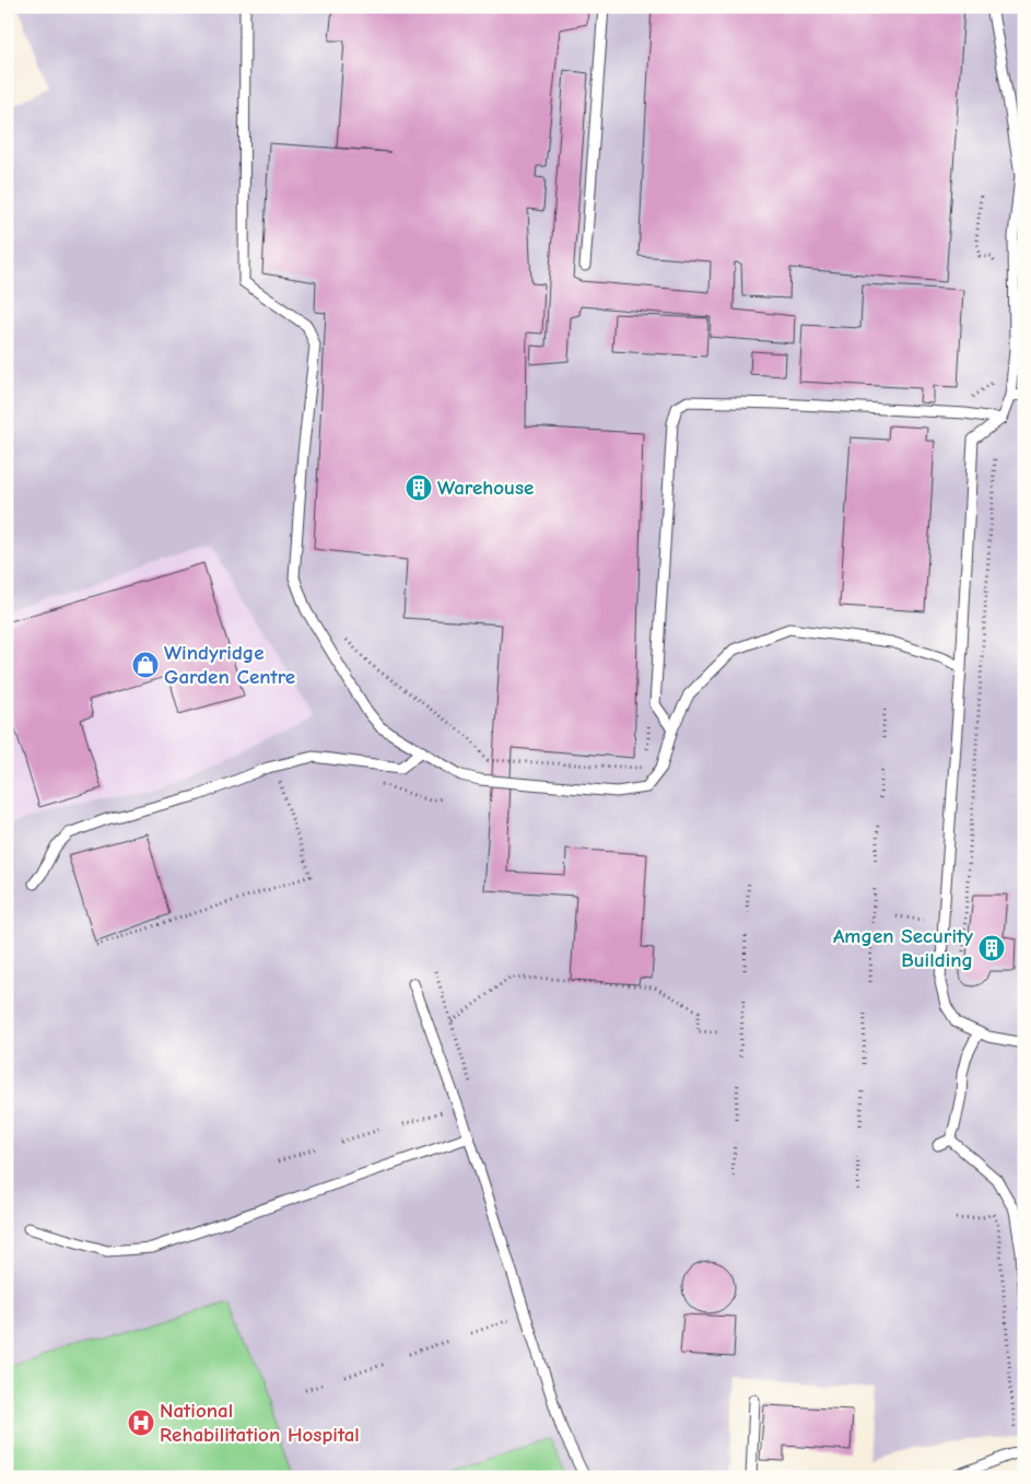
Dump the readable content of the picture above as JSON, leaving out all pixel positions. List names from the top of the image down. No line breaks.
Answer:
{"places":{"building":["Warehouse","Amgen Security Building"],"shop":["Windyridge Garden Centre"],"hospital":["National Rehabilitation Hospital"]}}
